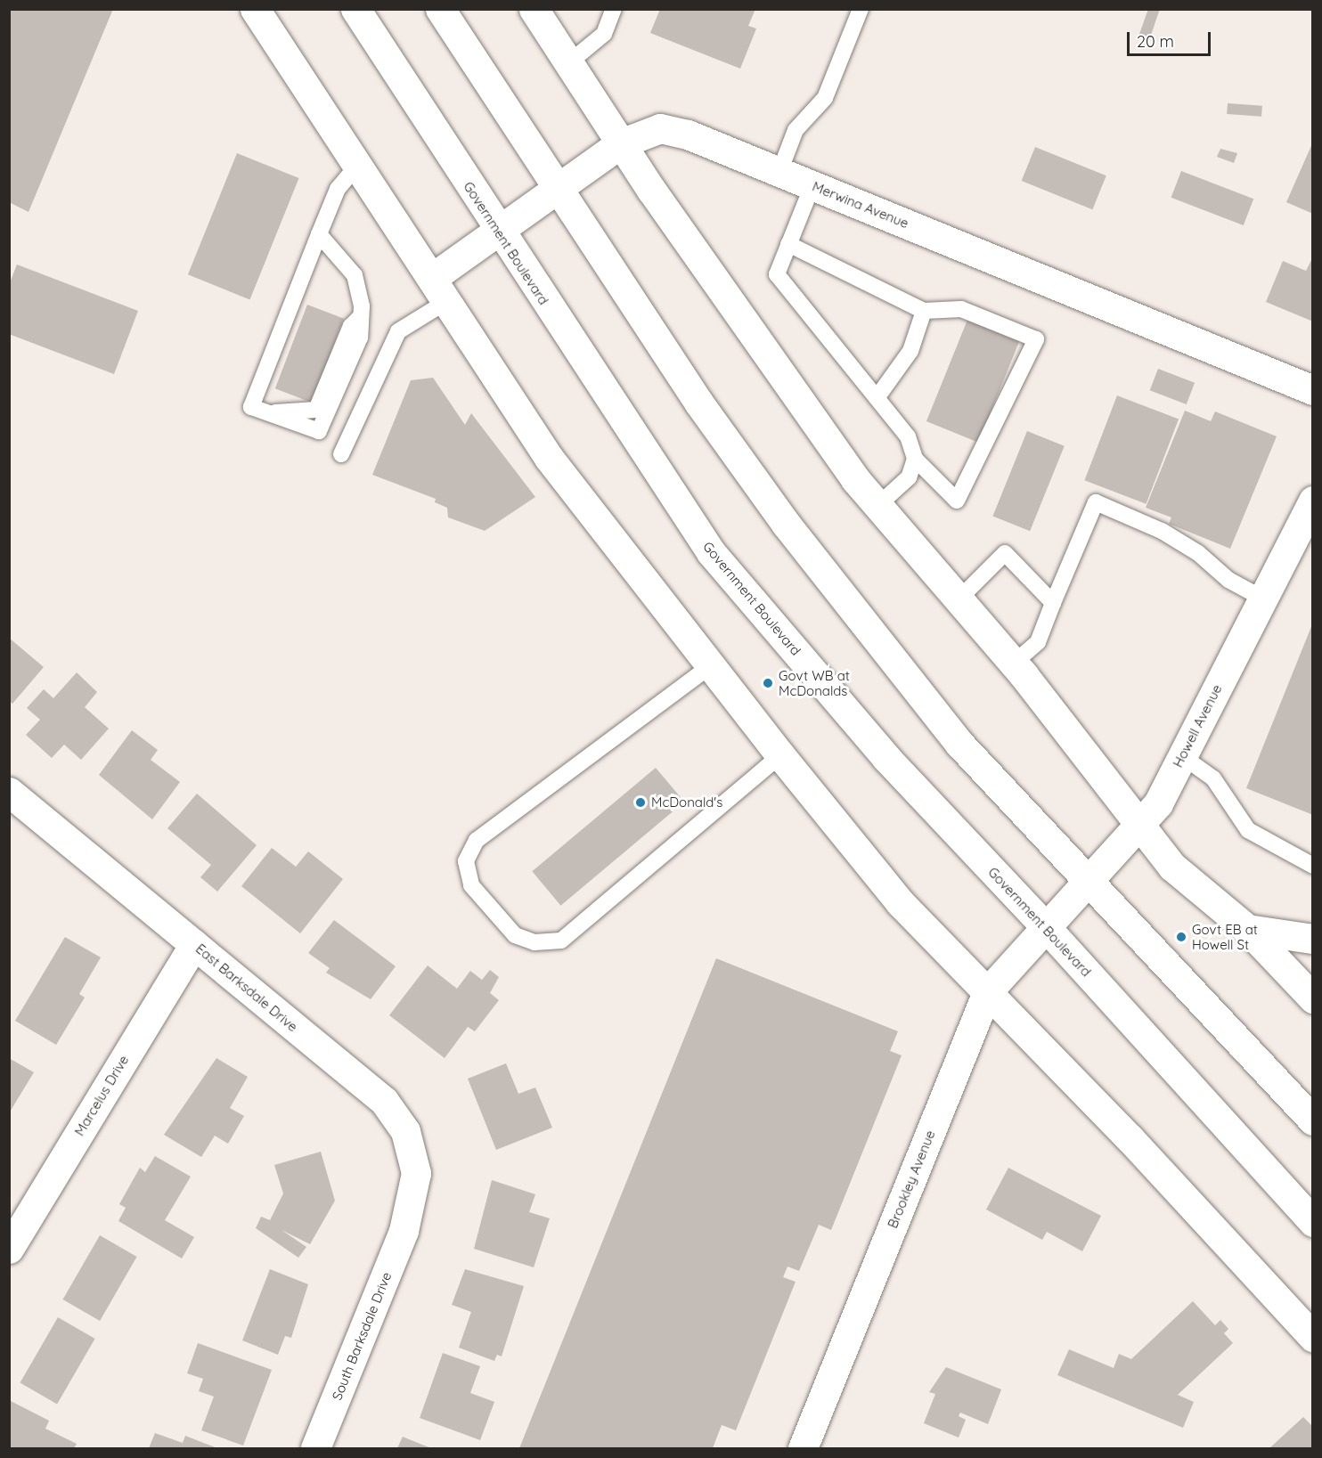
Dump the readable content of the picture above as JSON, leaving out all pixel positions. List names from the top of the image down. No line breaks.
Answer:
{"streets":{"street":["Merwina Avenue","Government Boulevard","Howell Avenue","East Barksdale Drive","Marcelus Drive","Brookley Avenue","South Barksdale Drive"]},"crossings":[["Merwina Avenue","Government Boulevard"],["Government Boulevard","Howell Avenue"],["Government Boulevard","Brookley Avenue"],["Howell Avenue","Brookley Avenue"],["East Barksdale Drive","Marcelus Drive"],["East Barksdale Drive","South Barksdale Drive"]],"places":["Govt WB at McDonalds","McDonald's","Govt EB at Howell St"],"scale_bar":"20 m"}
